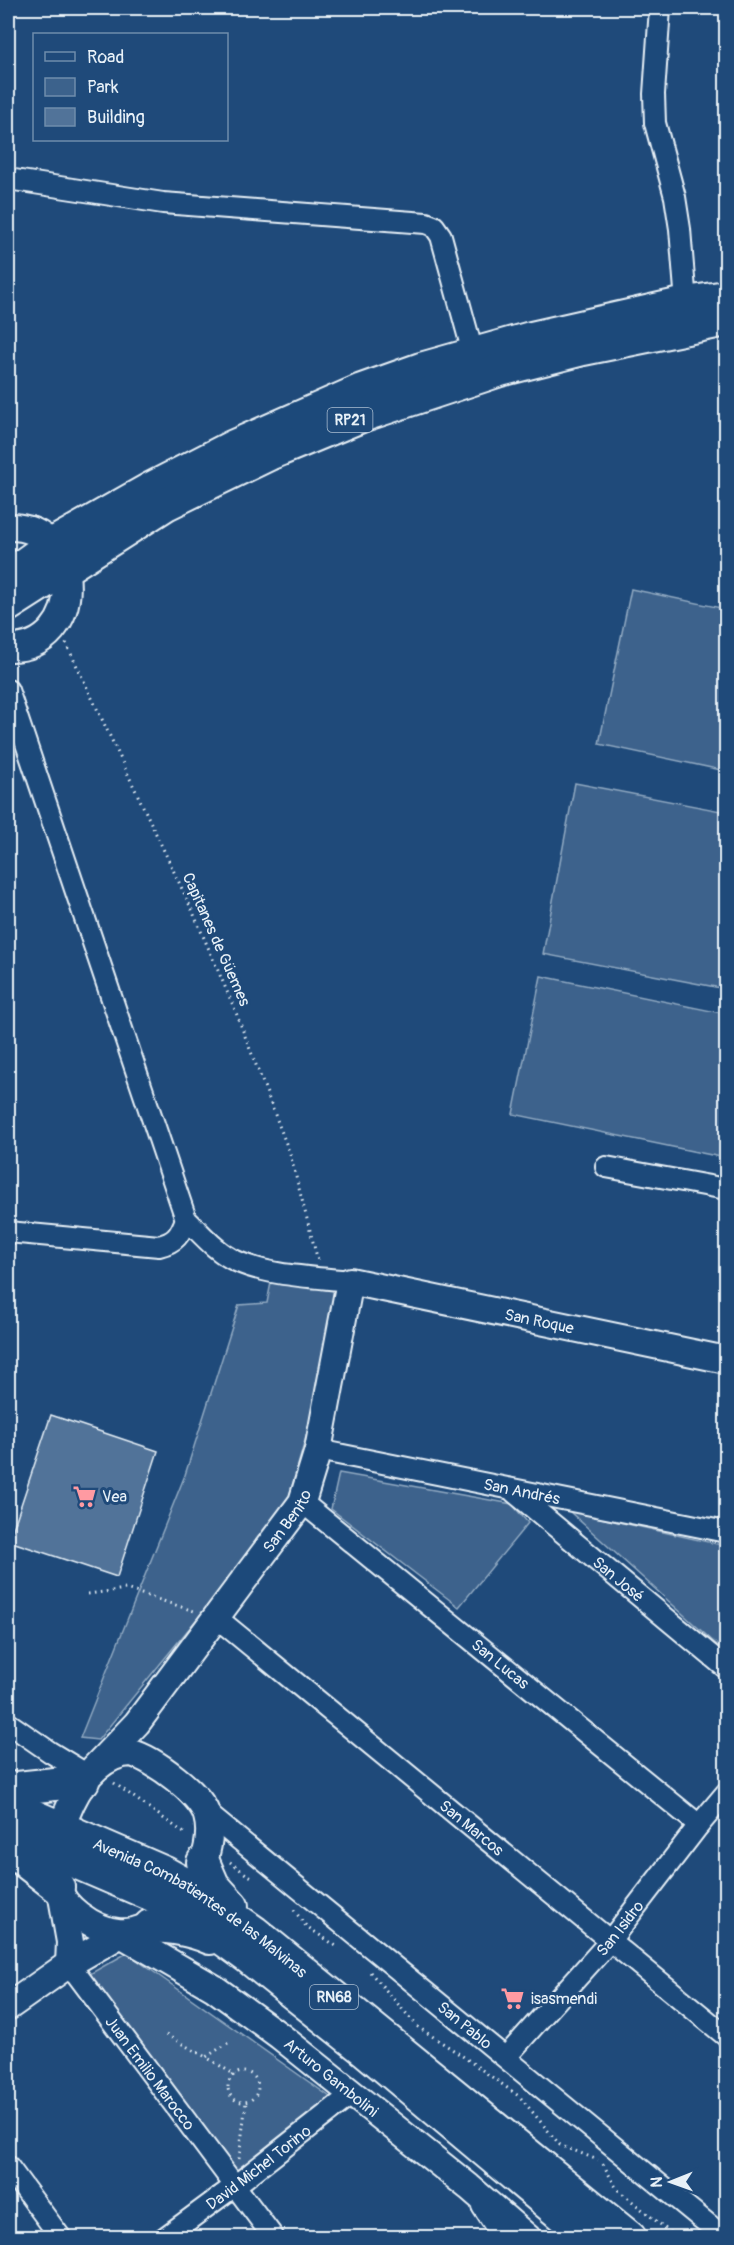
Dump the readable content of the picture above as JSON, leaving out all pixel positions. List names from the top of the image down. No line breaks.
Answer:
{"streets":{"main road":["RP21","Avenida Combatientes de las Malvinas","RN68"],"street":["San Roque","San Andrés","San Benito","San José","San Lucas","San Marcos","San Isidro","San Pablo","Juan Emilio Marocco","Arturo Gambolini","David Michel Torino"],"path":["Capitanes de Güemes"]},"crossings":[["San Roque","San Benito"],["San Andrés","San Benito"],["San Andrés","San José"],["San Benito","San Lucas"],["San Benito","San Marcos"],["San Benito","Avenida Combatientes de las Malvinas"],["San Lucas","San Isidro"],["San Marcos","San Isidro"],["San Isidro","San Pablo"],["Juan Emilio Marocco","David Michel Torino"],["Arturo Gambolini","David Michel Torino"]],"places":{"supermarket":["Vea","isasmendi"]},"legend":["Road","Park","Building"],"north":"left"}
